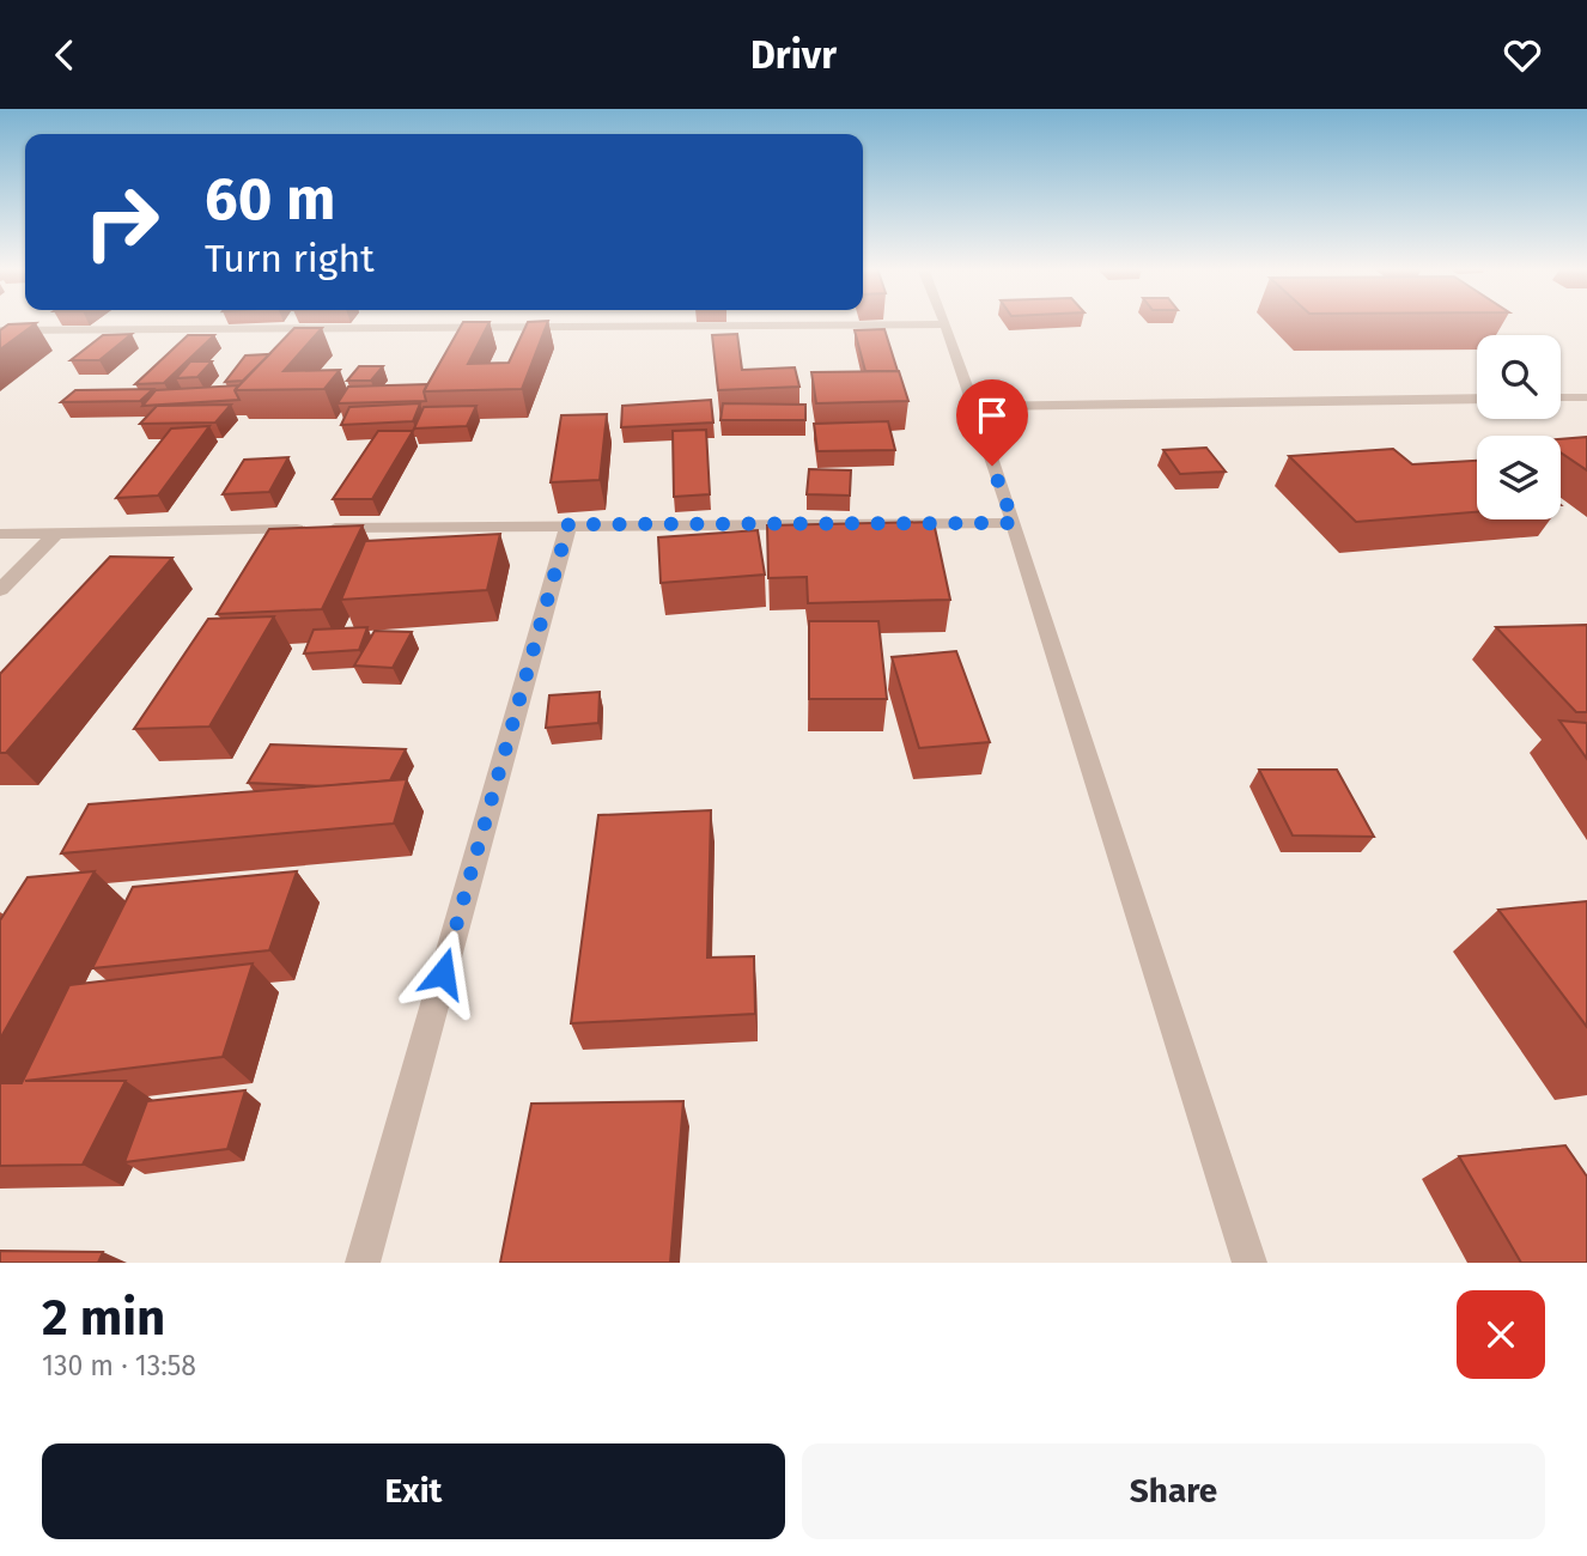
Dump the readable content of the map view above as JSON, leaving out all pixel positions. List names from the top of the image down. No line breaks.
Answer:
{"page":{"header":"Drivr","turn":["60 m","Turn right"],"heading":["2 min","130 m · 13:58"],"buttons":["Exit","Share"]}}
